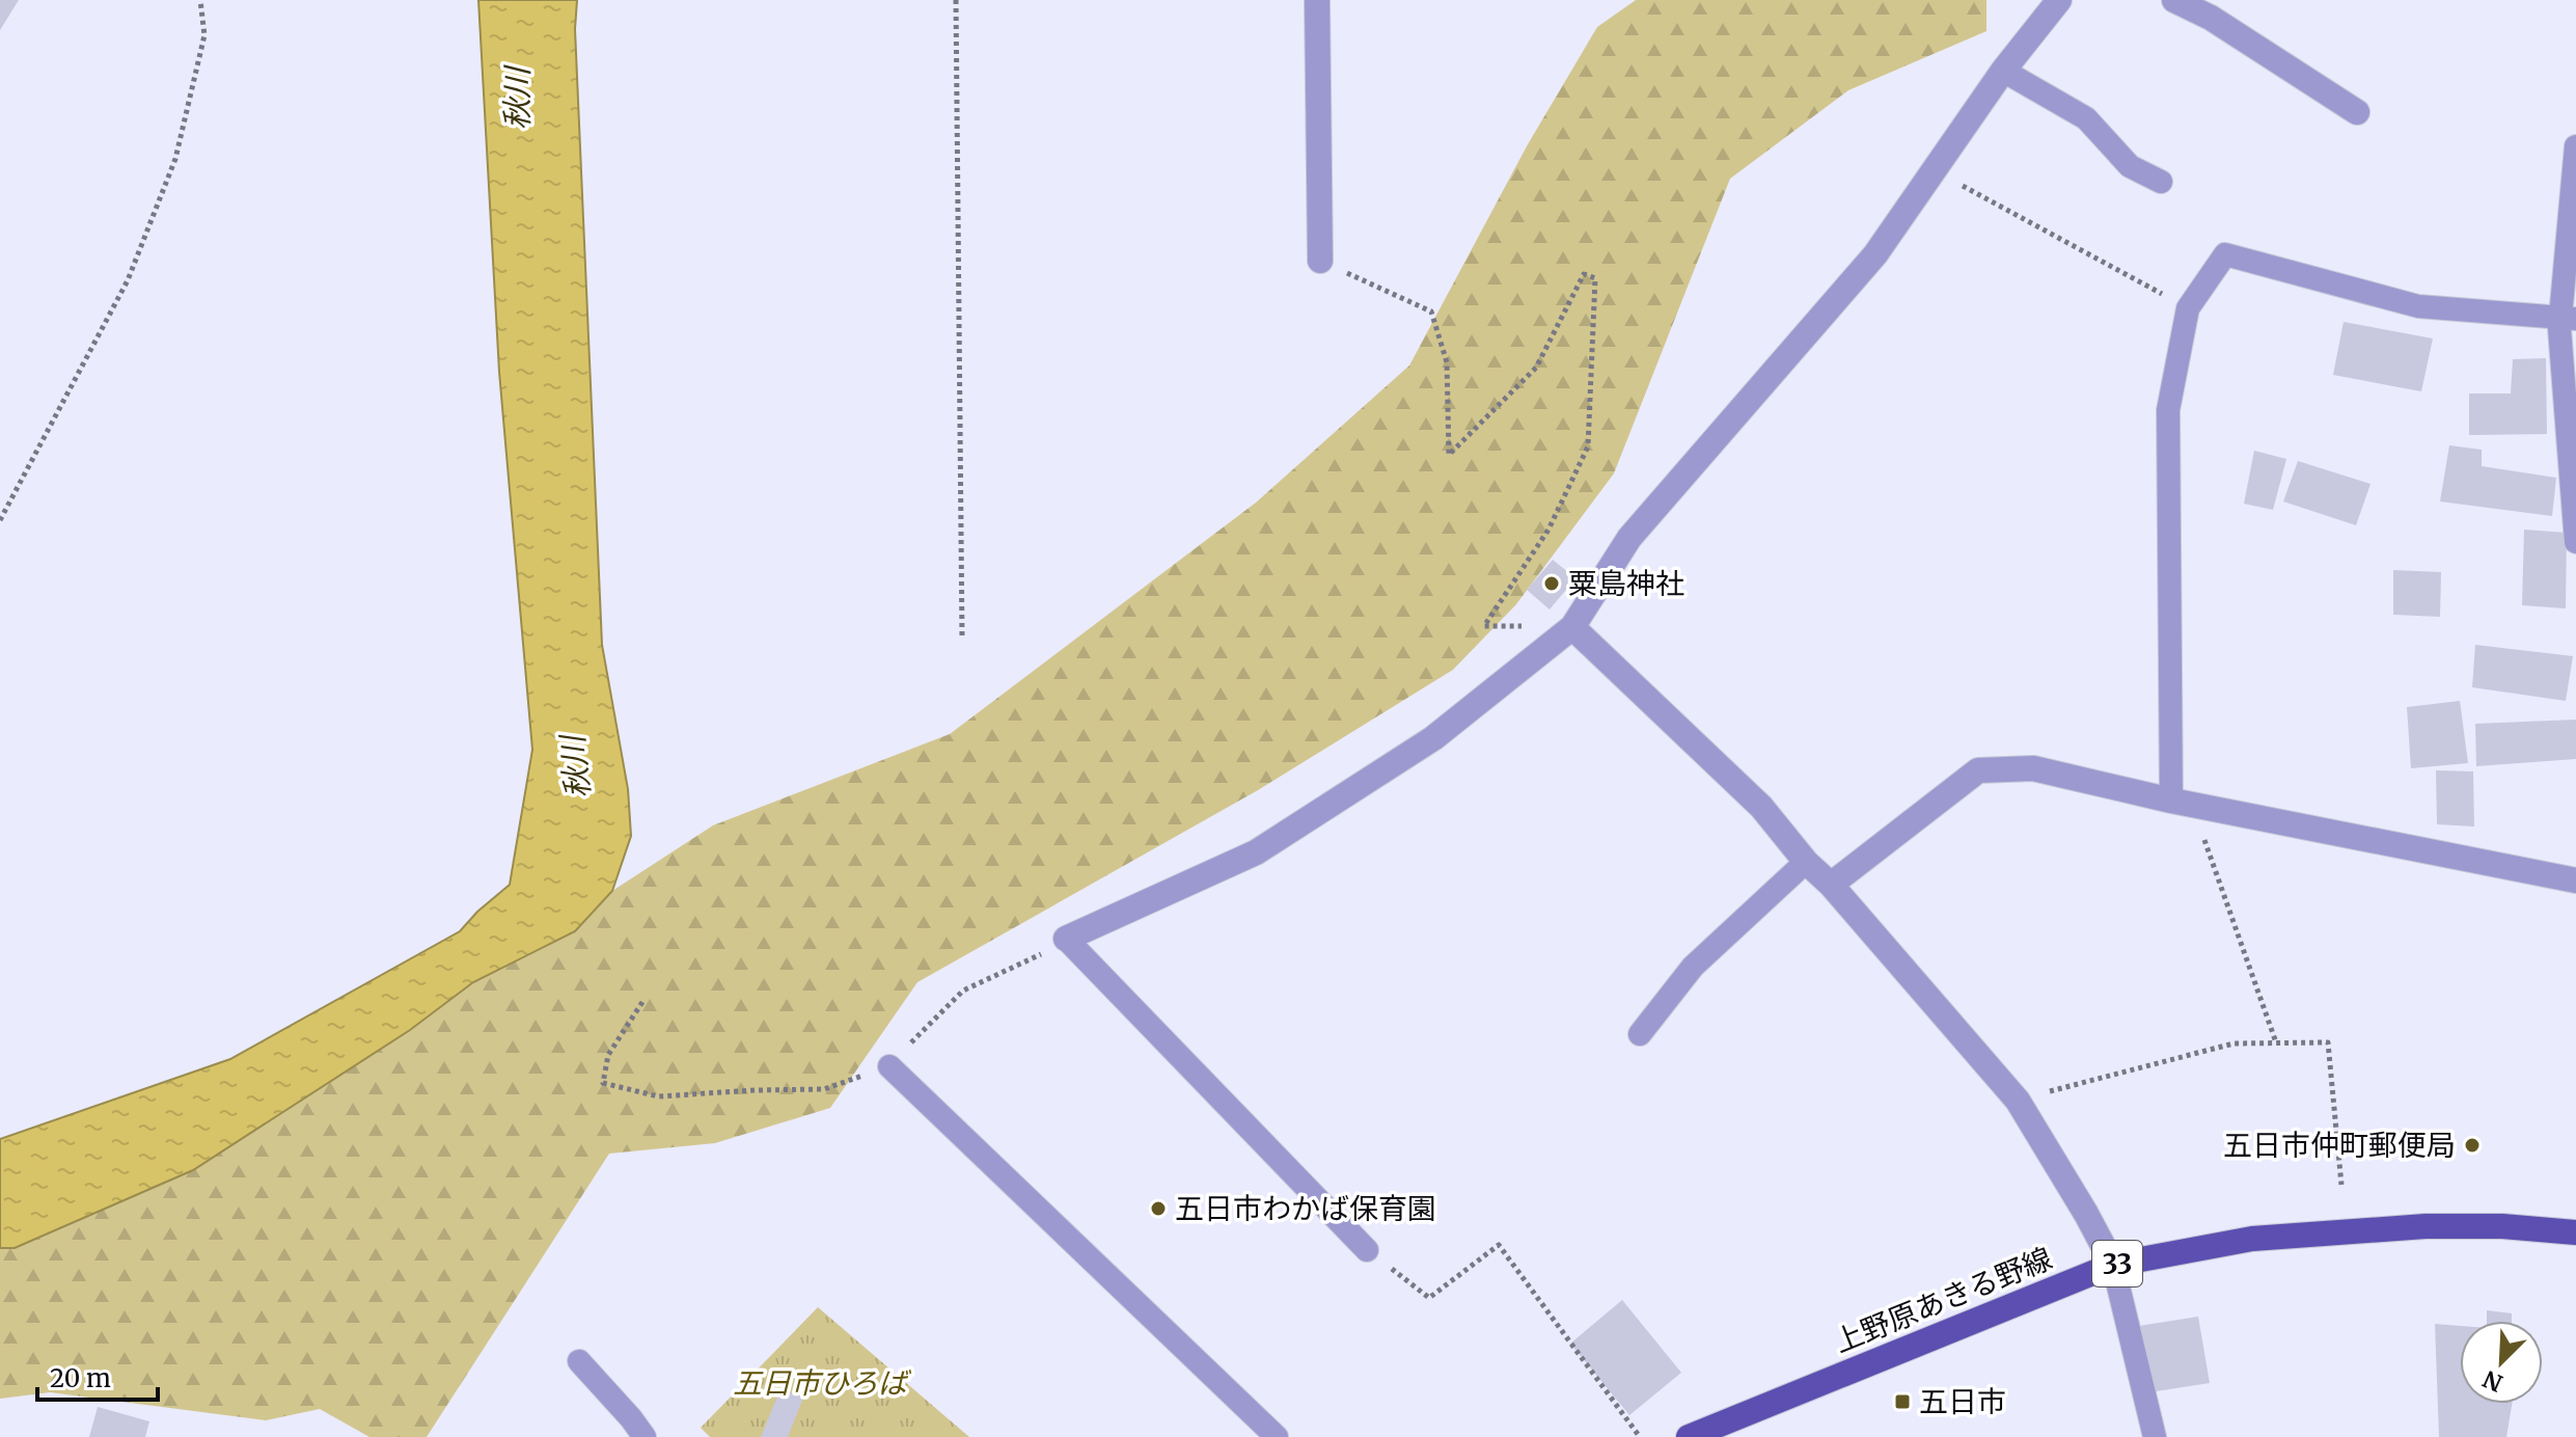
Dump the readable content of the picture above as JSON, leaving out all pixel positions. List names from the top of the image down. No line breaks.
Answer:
{"streets":{"main road":["33","上野原あきる野線"]},"water":["秋川"],"parks":["五日市ひろば"],"places":{"other":["粟島神社","五日市仲町郵便局","五日市わかば保育園"],"transit":["五日市"]},"scale_bar":"20 m","north":"bottom left"}
